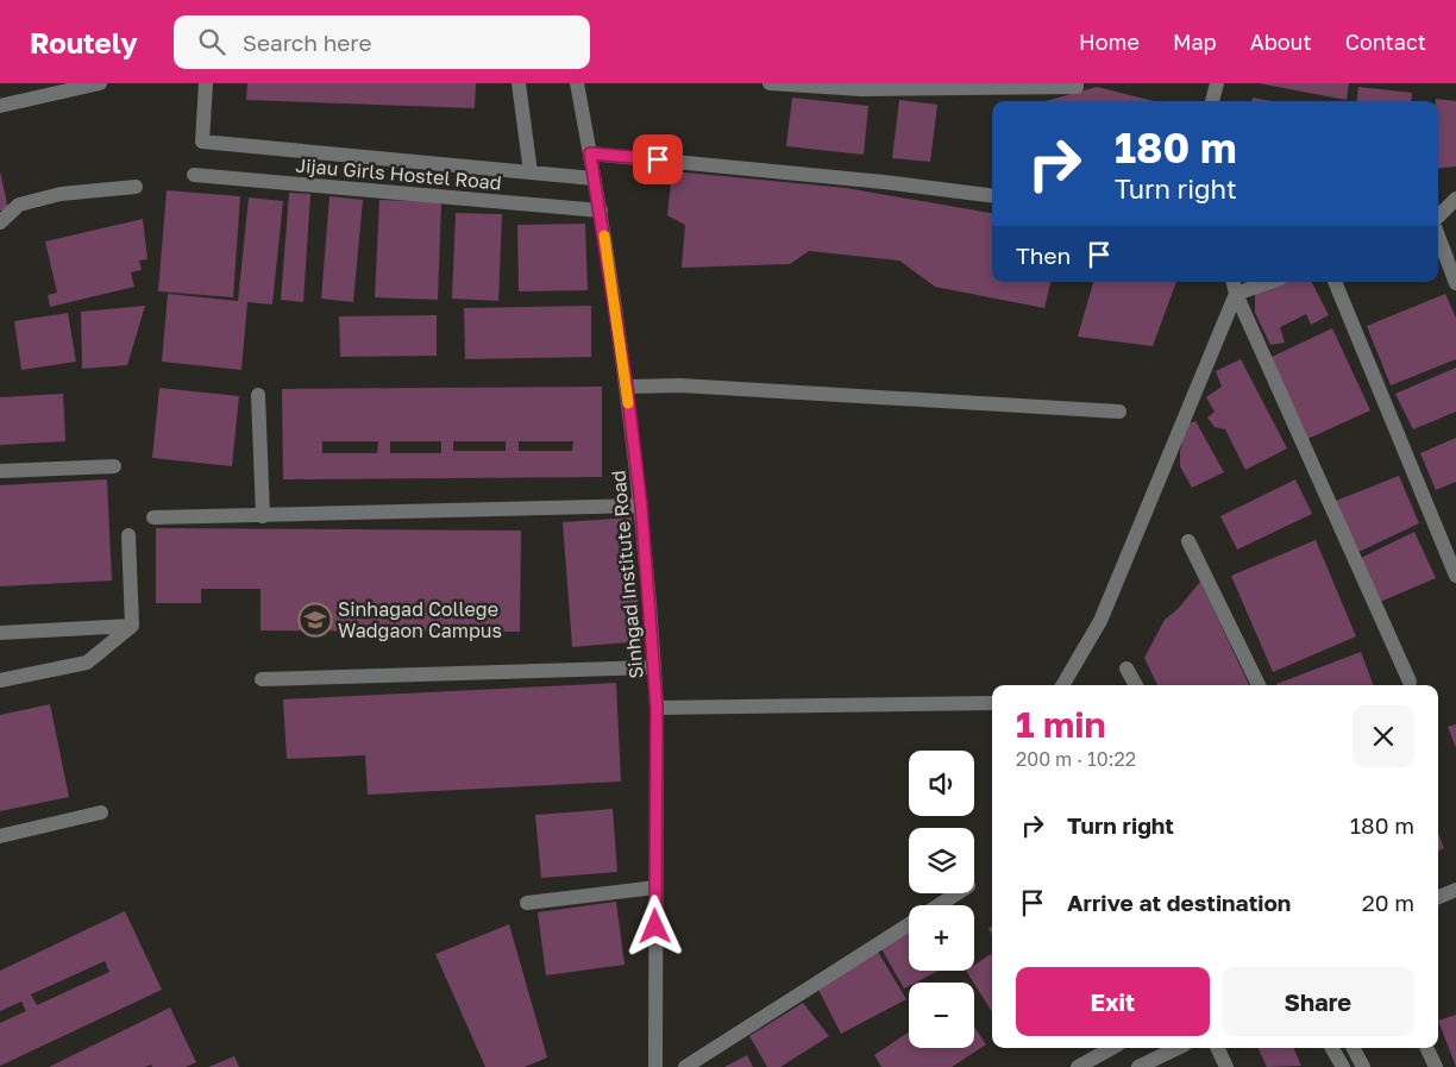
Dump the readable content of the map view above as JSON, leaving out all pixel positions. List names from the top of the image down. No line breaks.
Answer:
{"streets":{"street":["Jijau Girls Hostel Road","Sinhgad Institute Road"]},"crossings":[["Jijau Girls Hostel Road","Sinhgad Institute Road"]],"places":{"school or university":["Sinhagad College Wadgaon Campus"]},"page":{"header":"Routely","search":"Search here","nav":["Home","Map","About","Contact"],"turn":["180 m","Turn right"],"then":"Then","heading":["1 min","200 m · 10:22"],"map_buttons":["+","−"],"list":[{"name":"Turn right","value":"180 m"},{"name":"Arrive at destination","value":"20 m"}],"buttons":["Exit","Share"]}}
